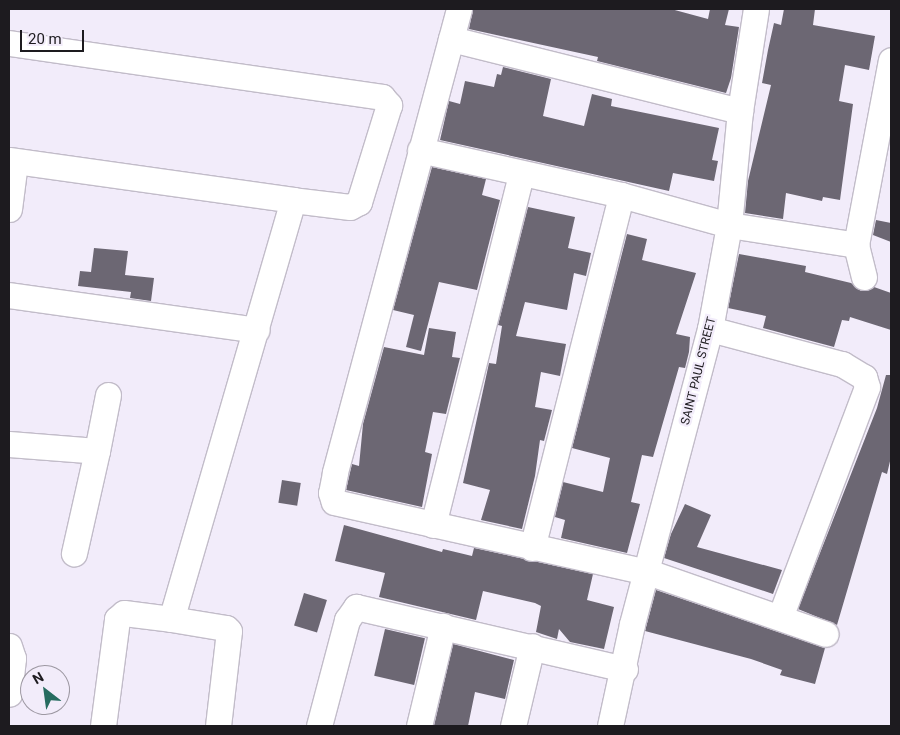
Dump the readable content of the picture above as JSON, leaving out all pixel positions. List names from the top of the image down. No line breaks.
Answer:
{"streets":{"street":["SAINT PAUL STREET"]},"scale_bar":"20 m","north":"top left"}
